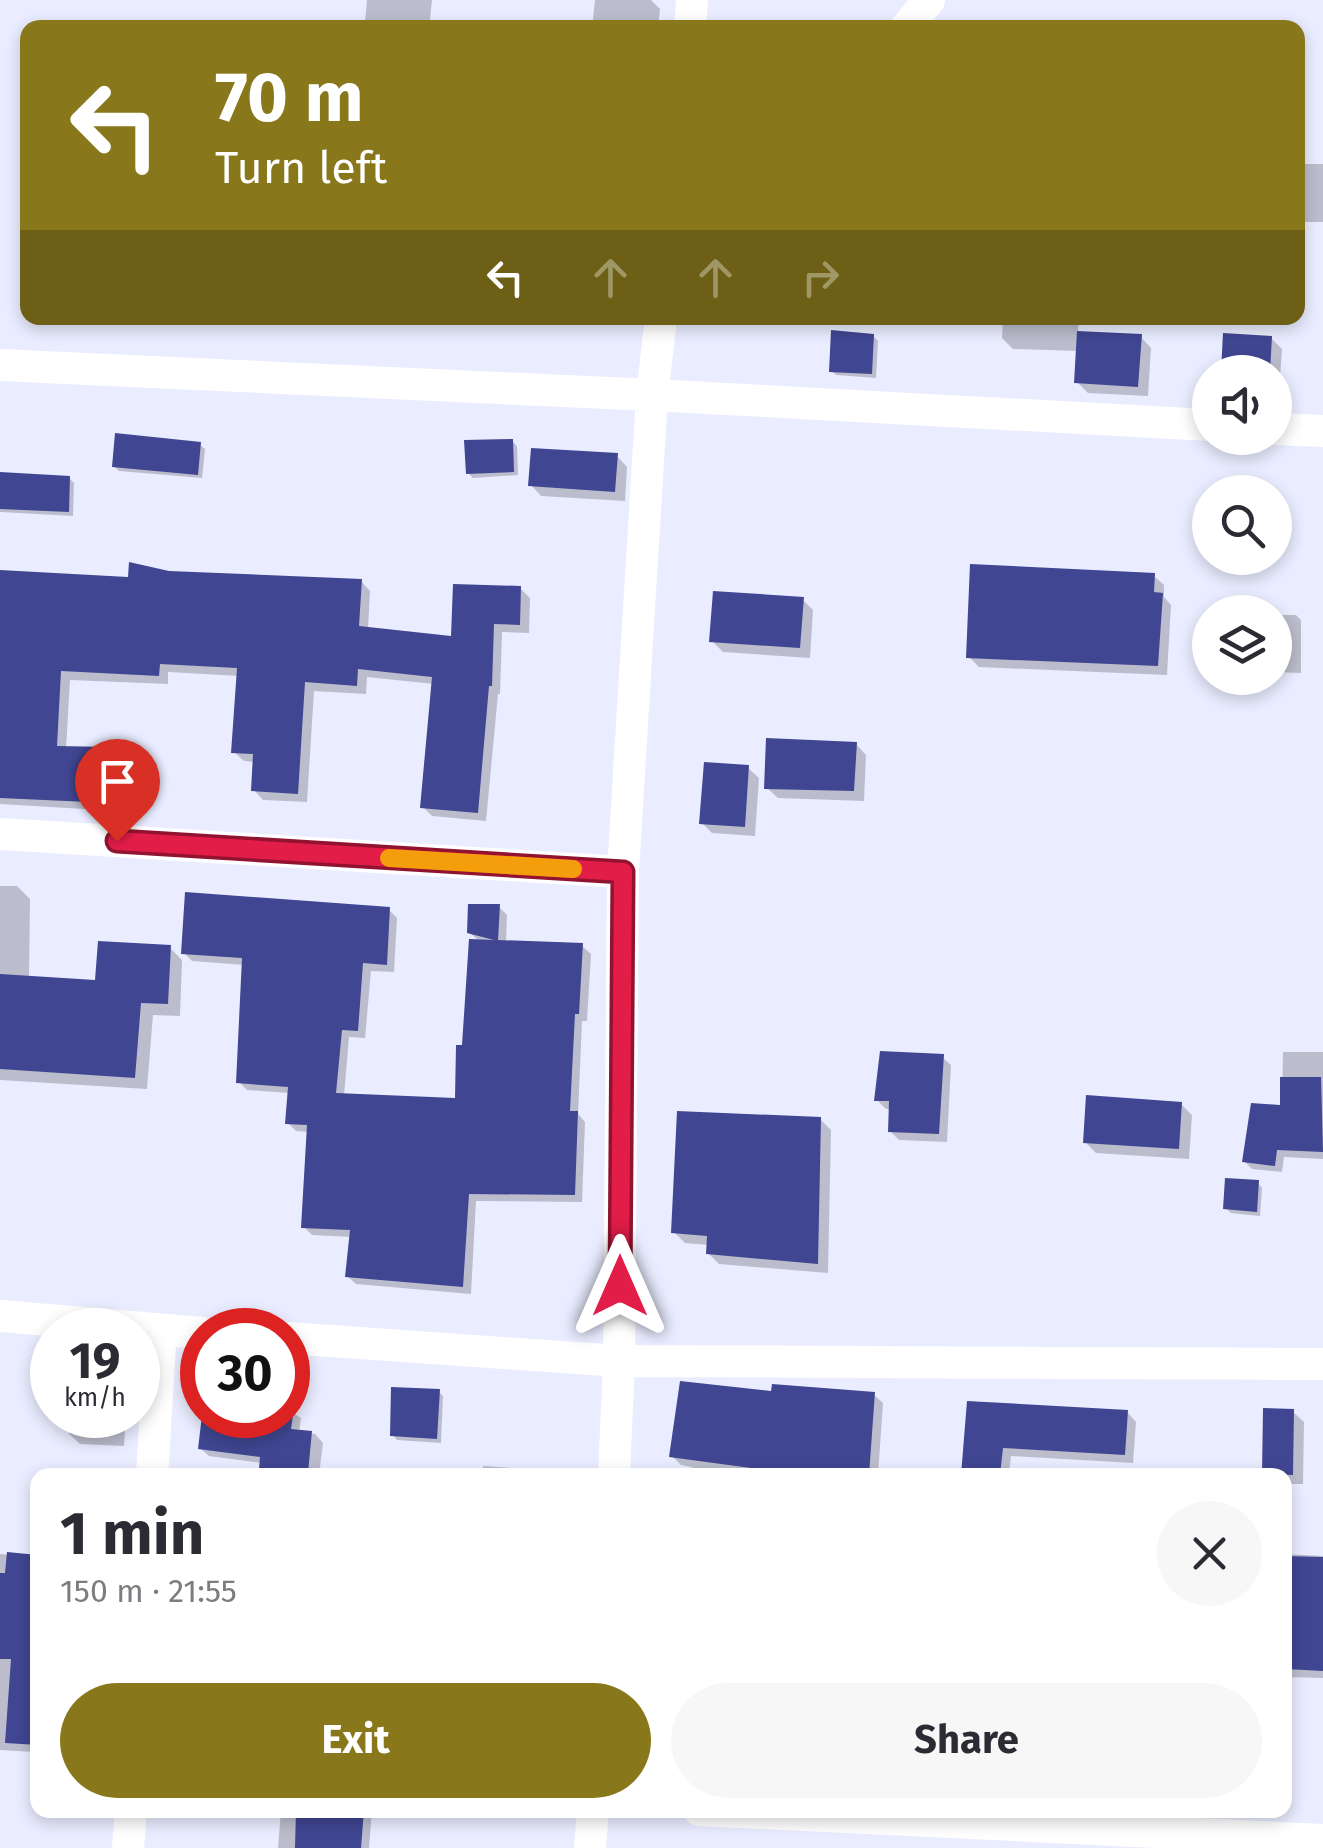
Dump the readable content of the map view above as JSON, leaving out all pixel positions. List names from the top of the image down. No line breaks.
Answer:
{"page":{"turn":["70 m","Turn left"],"speed":"19 km/h","limit":"30","heading":["1 min","150 m · 21:55"],"buttons":["Exit","Share"]}}
